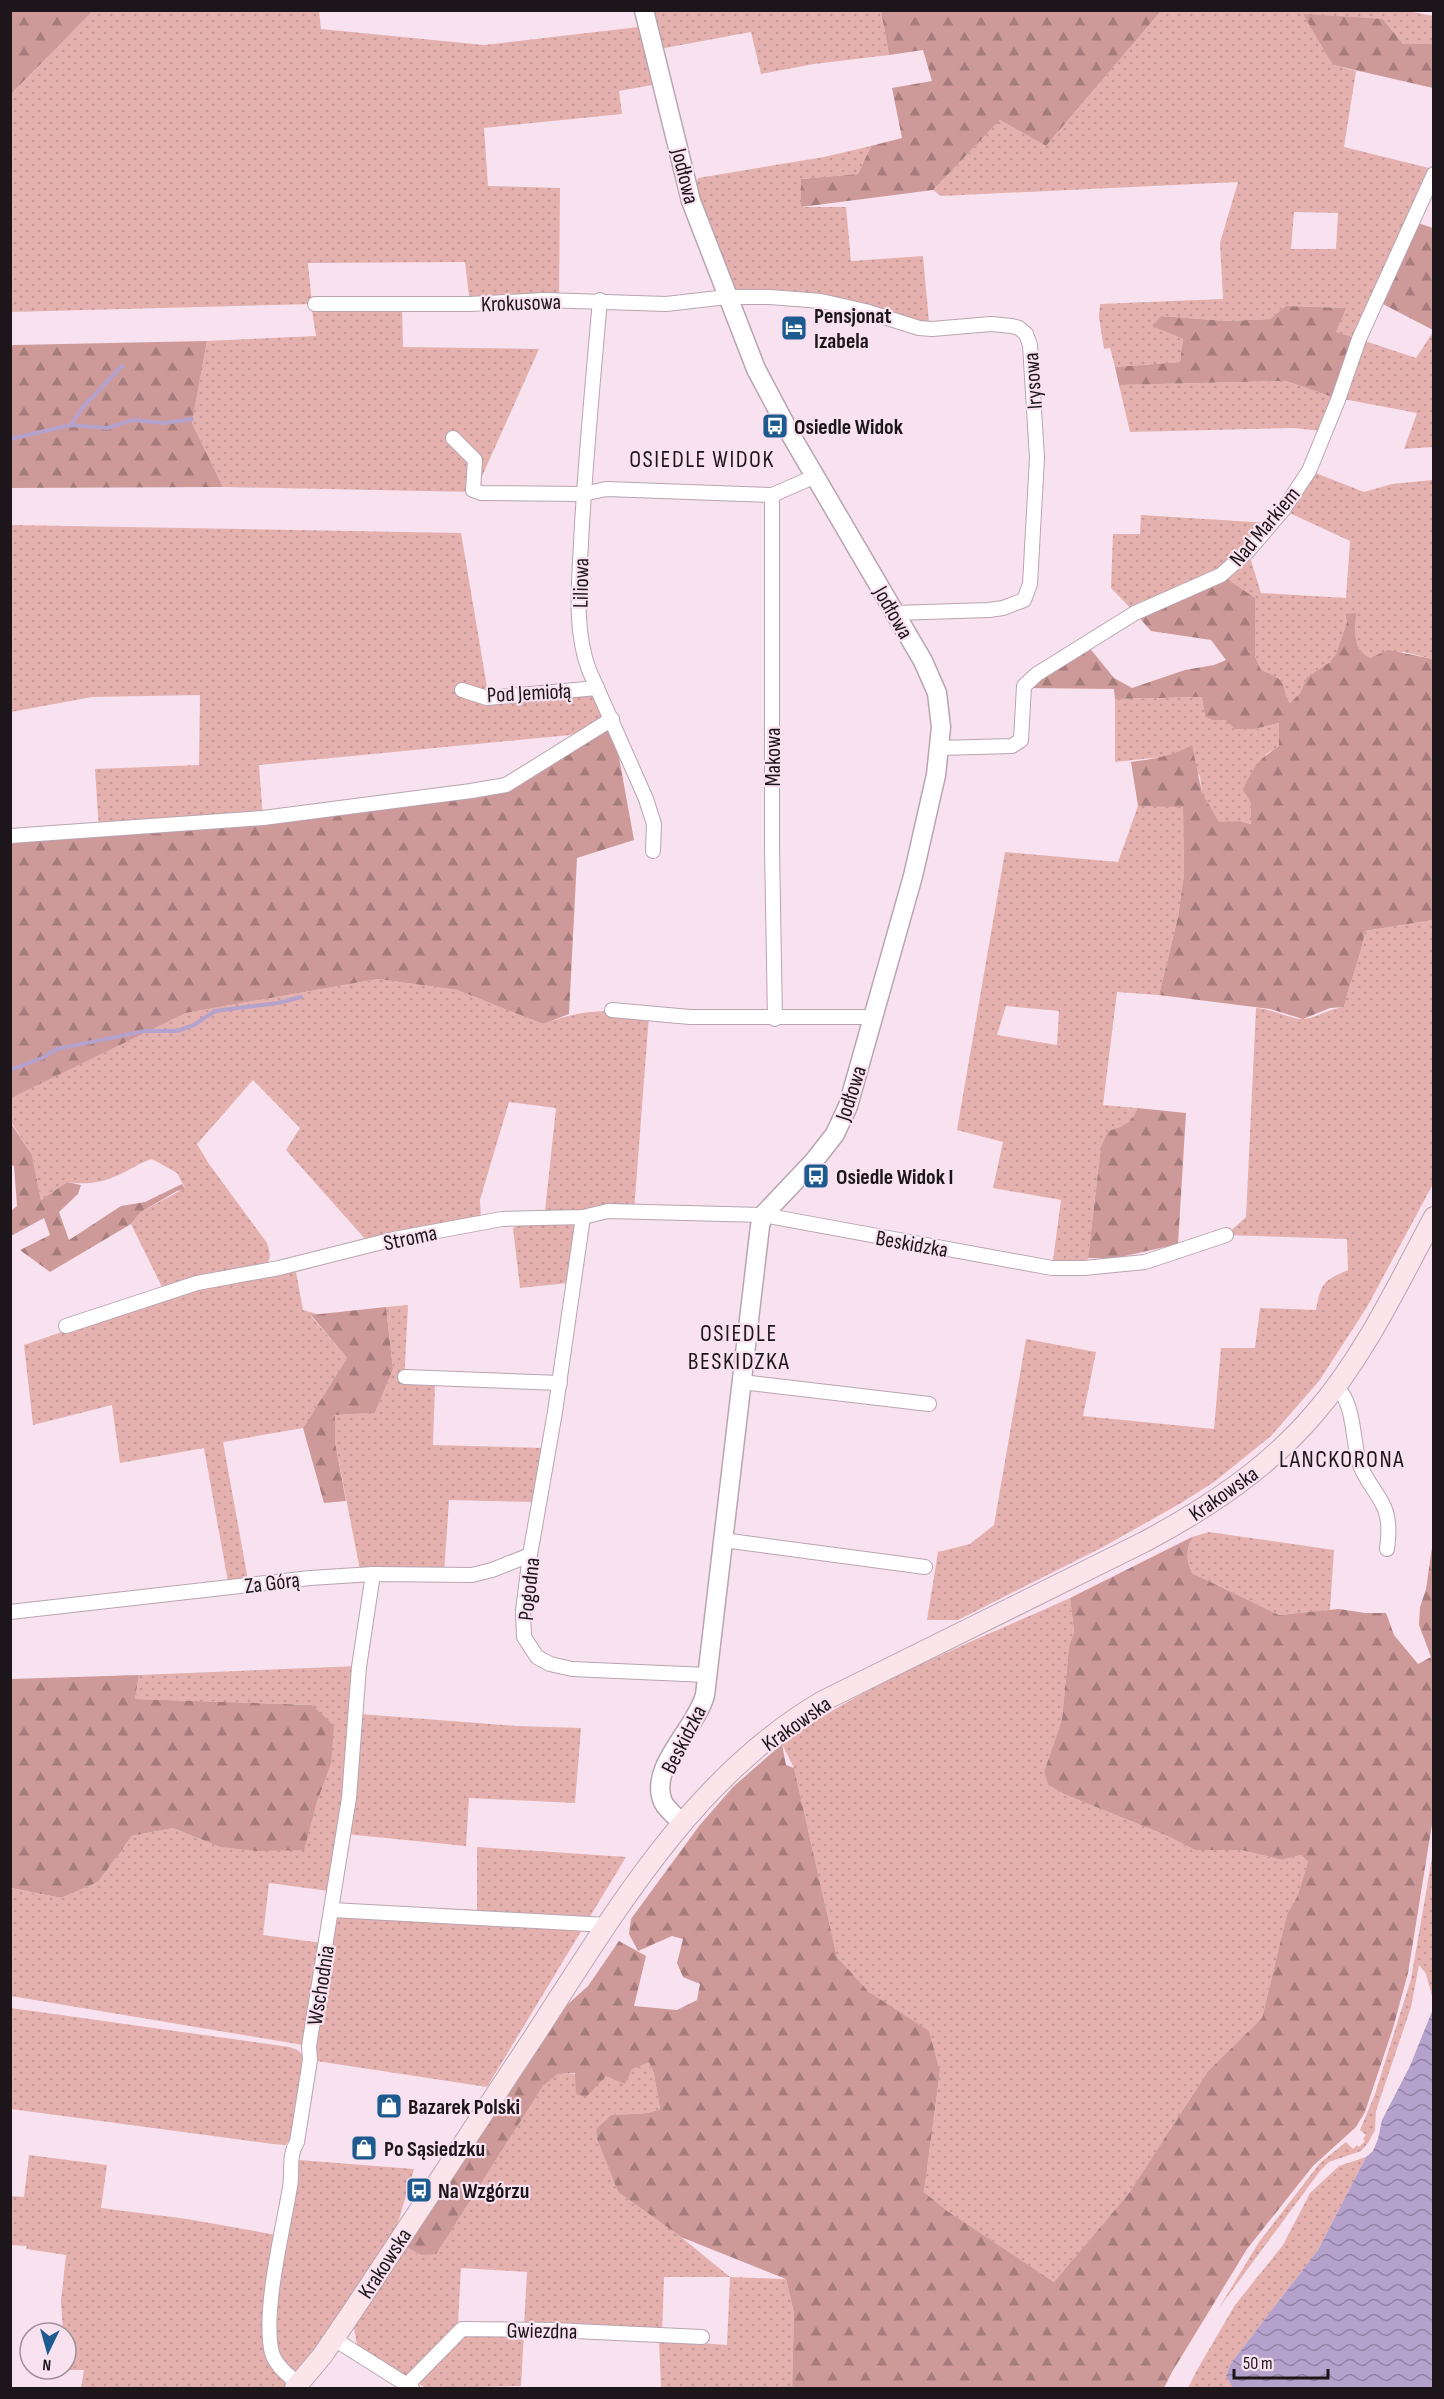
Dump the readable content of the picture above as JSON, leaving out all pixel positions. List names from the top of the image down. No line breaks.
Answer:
{"streets":{"main road":["Krakowska"],"street":["Jodłowa","Krokusowa","Irysowa","Nad Markiem","Liliowa","Pod Jemiołą","Makowa","Stroma","Beskidzka","Za Górą","Pogodna","Wschodnia","Gwiezdna"]},"crossings":[["Jodłowa","Krokusowa"],["Jodłowa","Irysowa"],["Jodłowa","Nad Markiem"],["Jodłowa","Stroma"],["Jodłowa","Beskidzka"],["Krokusowa","Irysowa"],["Krokusowa","Liliowa"],["Liliowa","Pod Jemiołą"],["Stroma","Beskidzka"],["Stroma","Pogodna"],["Beskidzka","Krakowska"],["Beskidzka","Pogodna"],["Krakowska","Wschodnia"],["Za Górą","Pogodna"],["Za Górą","Wschodnia"]],"districts":["OSIEDLE WIDOK","OSIEDLE BESKIDZKA","LANCKORONA"],"places":{"hotel":["Pensjonat Izabela"],"bus stop":["Osiedle Widok","Osiedle Widok I","Na Wzgórzu"],"shop":["Bazarek Polski","Po Sąsiedzku"]},"scale_bar":"50 m","north":"bottom"}
